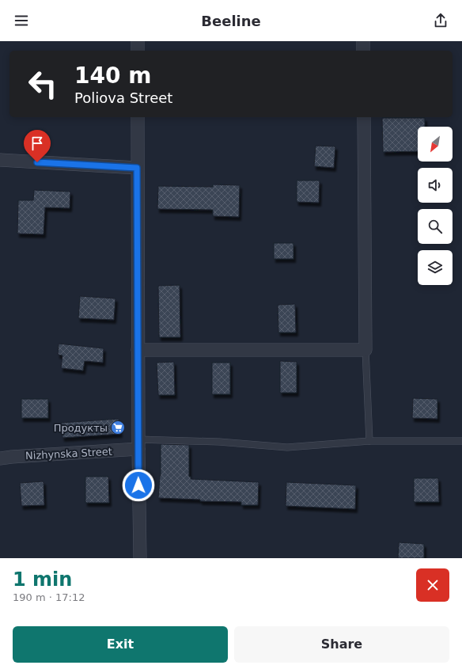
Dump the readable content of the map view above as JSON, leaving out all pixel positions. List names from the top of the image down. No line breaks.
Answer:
{"streets":{"street":["Nizhynska Street"]},"places":{"supermarket":["Продукты"]},"north":"bottom left","page":{"header":"Beeline","turn":["140 m","Poliova Street"],"heading":["1 min","190 m · 17:12"],"buttons":["Exit","Share"]}}
